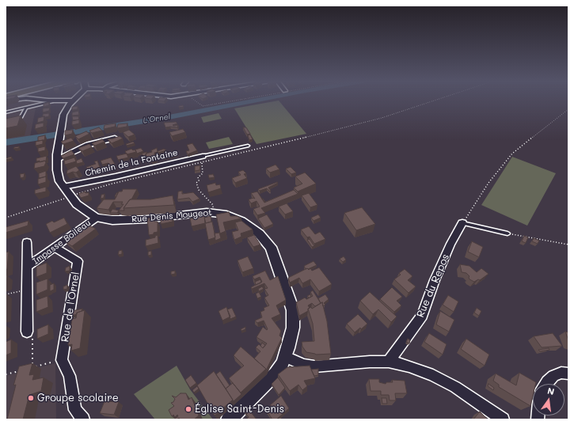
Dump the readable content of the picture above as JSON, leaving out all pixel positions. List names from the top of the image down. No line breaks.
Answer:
{"streets":{"street":["Chemin de la Fontaine","Rue Denis Mougeot","Impasse Boileau","Rue du Repos","Rue de l'Ornel"]},"crossings":[["Chemin de la Fontaine","Rue Denis Mougeot"],["Rue Denis Mougeot","Impasse Boileau"],["Impasse Boileau","Rue de l'Ornel"]],"water":["L'Ornel"],"places":["Groupe scolaire","Église Saint-Denis"],"north":"top"}
